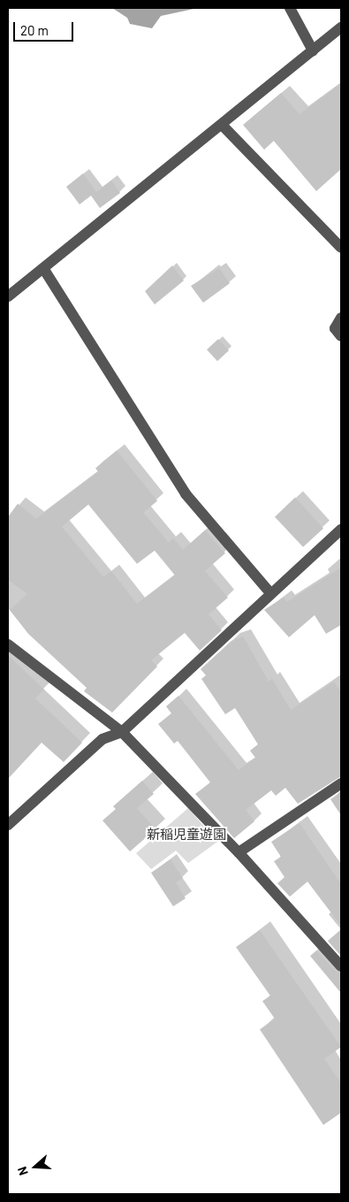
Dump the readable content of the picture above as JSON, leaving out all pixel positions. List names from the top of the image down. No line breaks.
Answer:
{"parks":["新稲児童遊園"],"scale_bar":"20 m","north":"left"}
